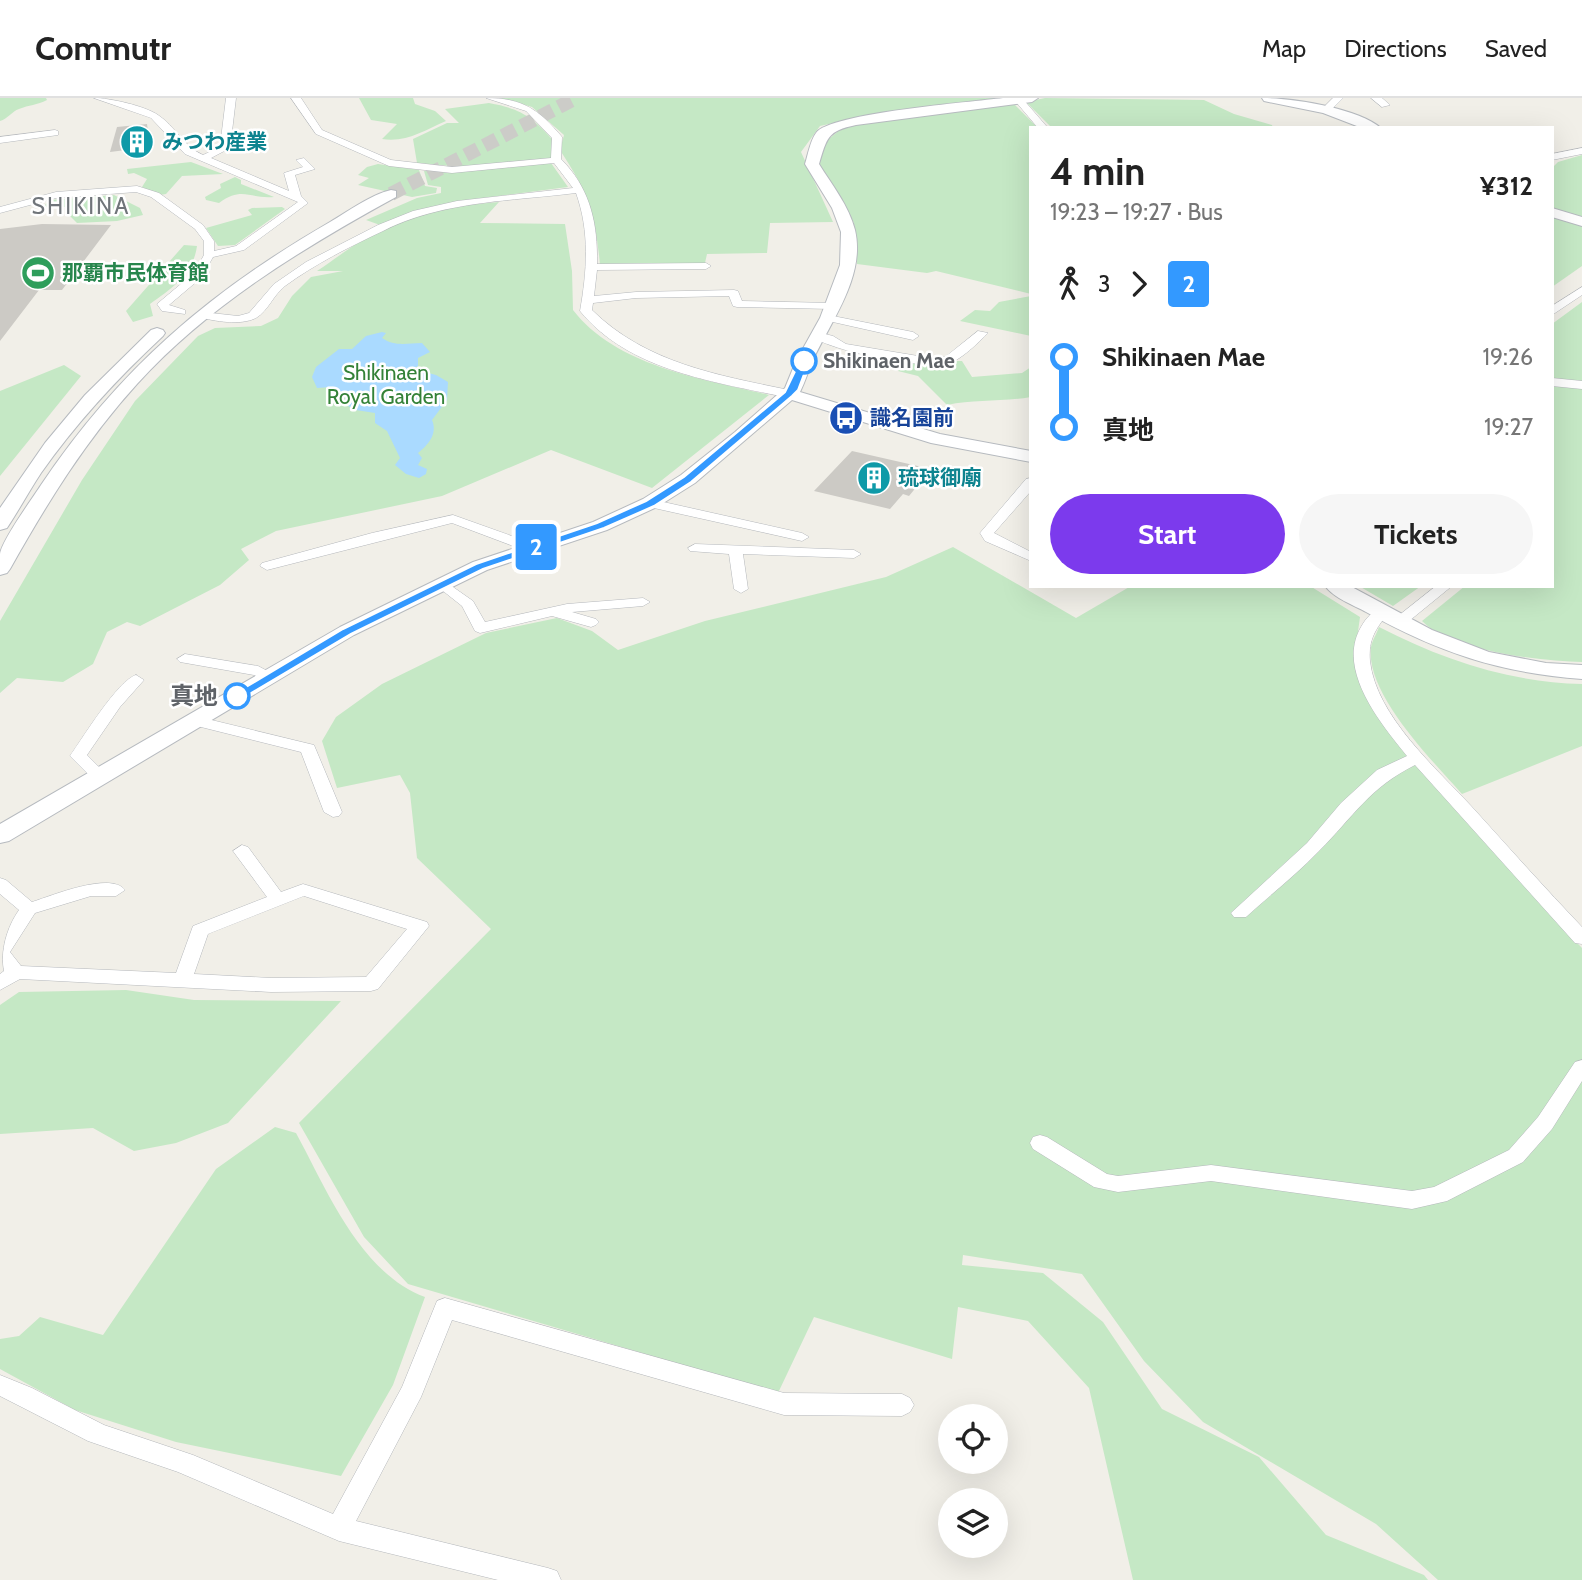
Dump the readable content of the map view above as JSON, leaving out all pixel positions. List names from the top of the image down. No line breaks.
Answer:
{"districts":["SHIKINA"],"parks":["Shikinaen Royal Garden"],"places":{"building":["みつわ産業","琉球御廟"],"sports":["那覇市民体育館"],"other":["Shikinaen Mae","真地"],"bus stop":["識名園前"]},"lines":["bus line 2"],"page":{"header":"Commutr","nav":["Map","Directions","Saved"],"on_map":"2","heading":["4 min","19:23 – 19:27 · Bus","¥312"],"legs":["3","2"],"list":[{"name":"Shikinaen Mae","value":"19:26"},{"name":"真地","value":"19:27"}],"buttons":["Start","Tickets"]}}
